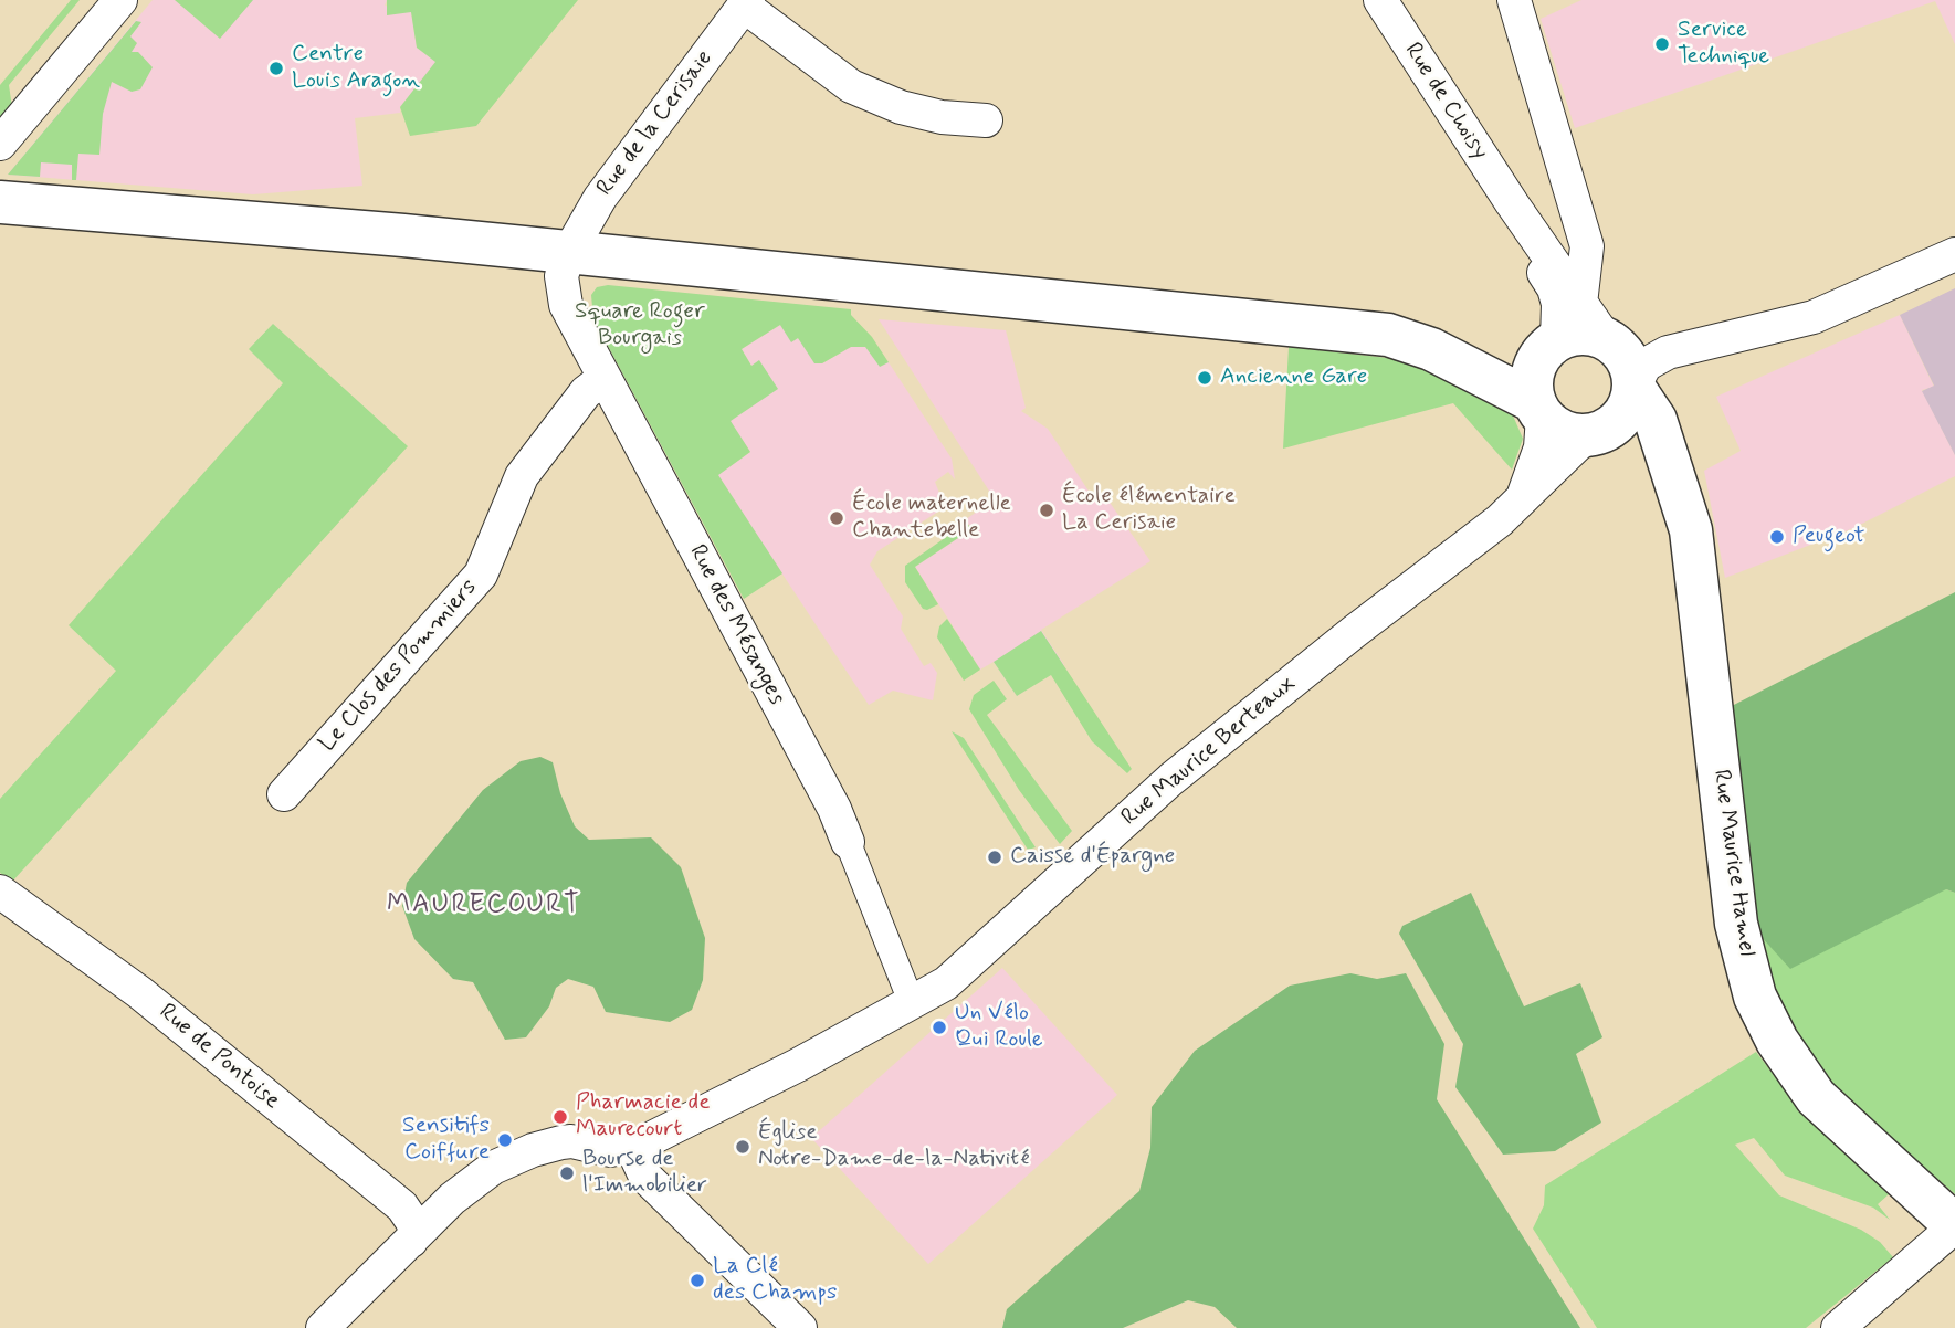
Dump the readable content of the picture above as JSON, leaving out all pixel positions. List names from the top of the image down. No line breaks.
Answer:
{"streets":{"main road":["Rue Maurice Hamel"],"street":["Rue de Choisy","Rue de la Cerisaie","Rue des Mésanges","Le Clos des Pommiers","Rue Maurice Berteaux","Rue de Pontoise"]},"crossings":[["Rue de Choisy","Rue Maurice Berteaux"],["Rue de Choisy","Rue Maurice Hamel"],["Rue de la Cerisaie","Rue des Mésanges"],["Rue des Mésanges","Le Clos des Pommiers"],["Rue des Mésanges","Rue Maurice Berteaux"],["Rue Maurice Berteaux","Rue Maurice Hamel"]],"districts":["MAURECOURT"],"parks":["Square Roger Bourgais"],"places":["Service Technique","Centre Louis Aragon","Ancienne Gare","École élémentaire La Cerisaie","École maternelle Chantebelle","Peugeot","Caisse d'Épargne","Un Vélo Qui Roule","Pharmacie de Maurecourt","Sensitifs Coiffure","Église Notre-Dame-de-la-Nativité","Bourse de l'Immobilier","La Clé des Champs"]}
